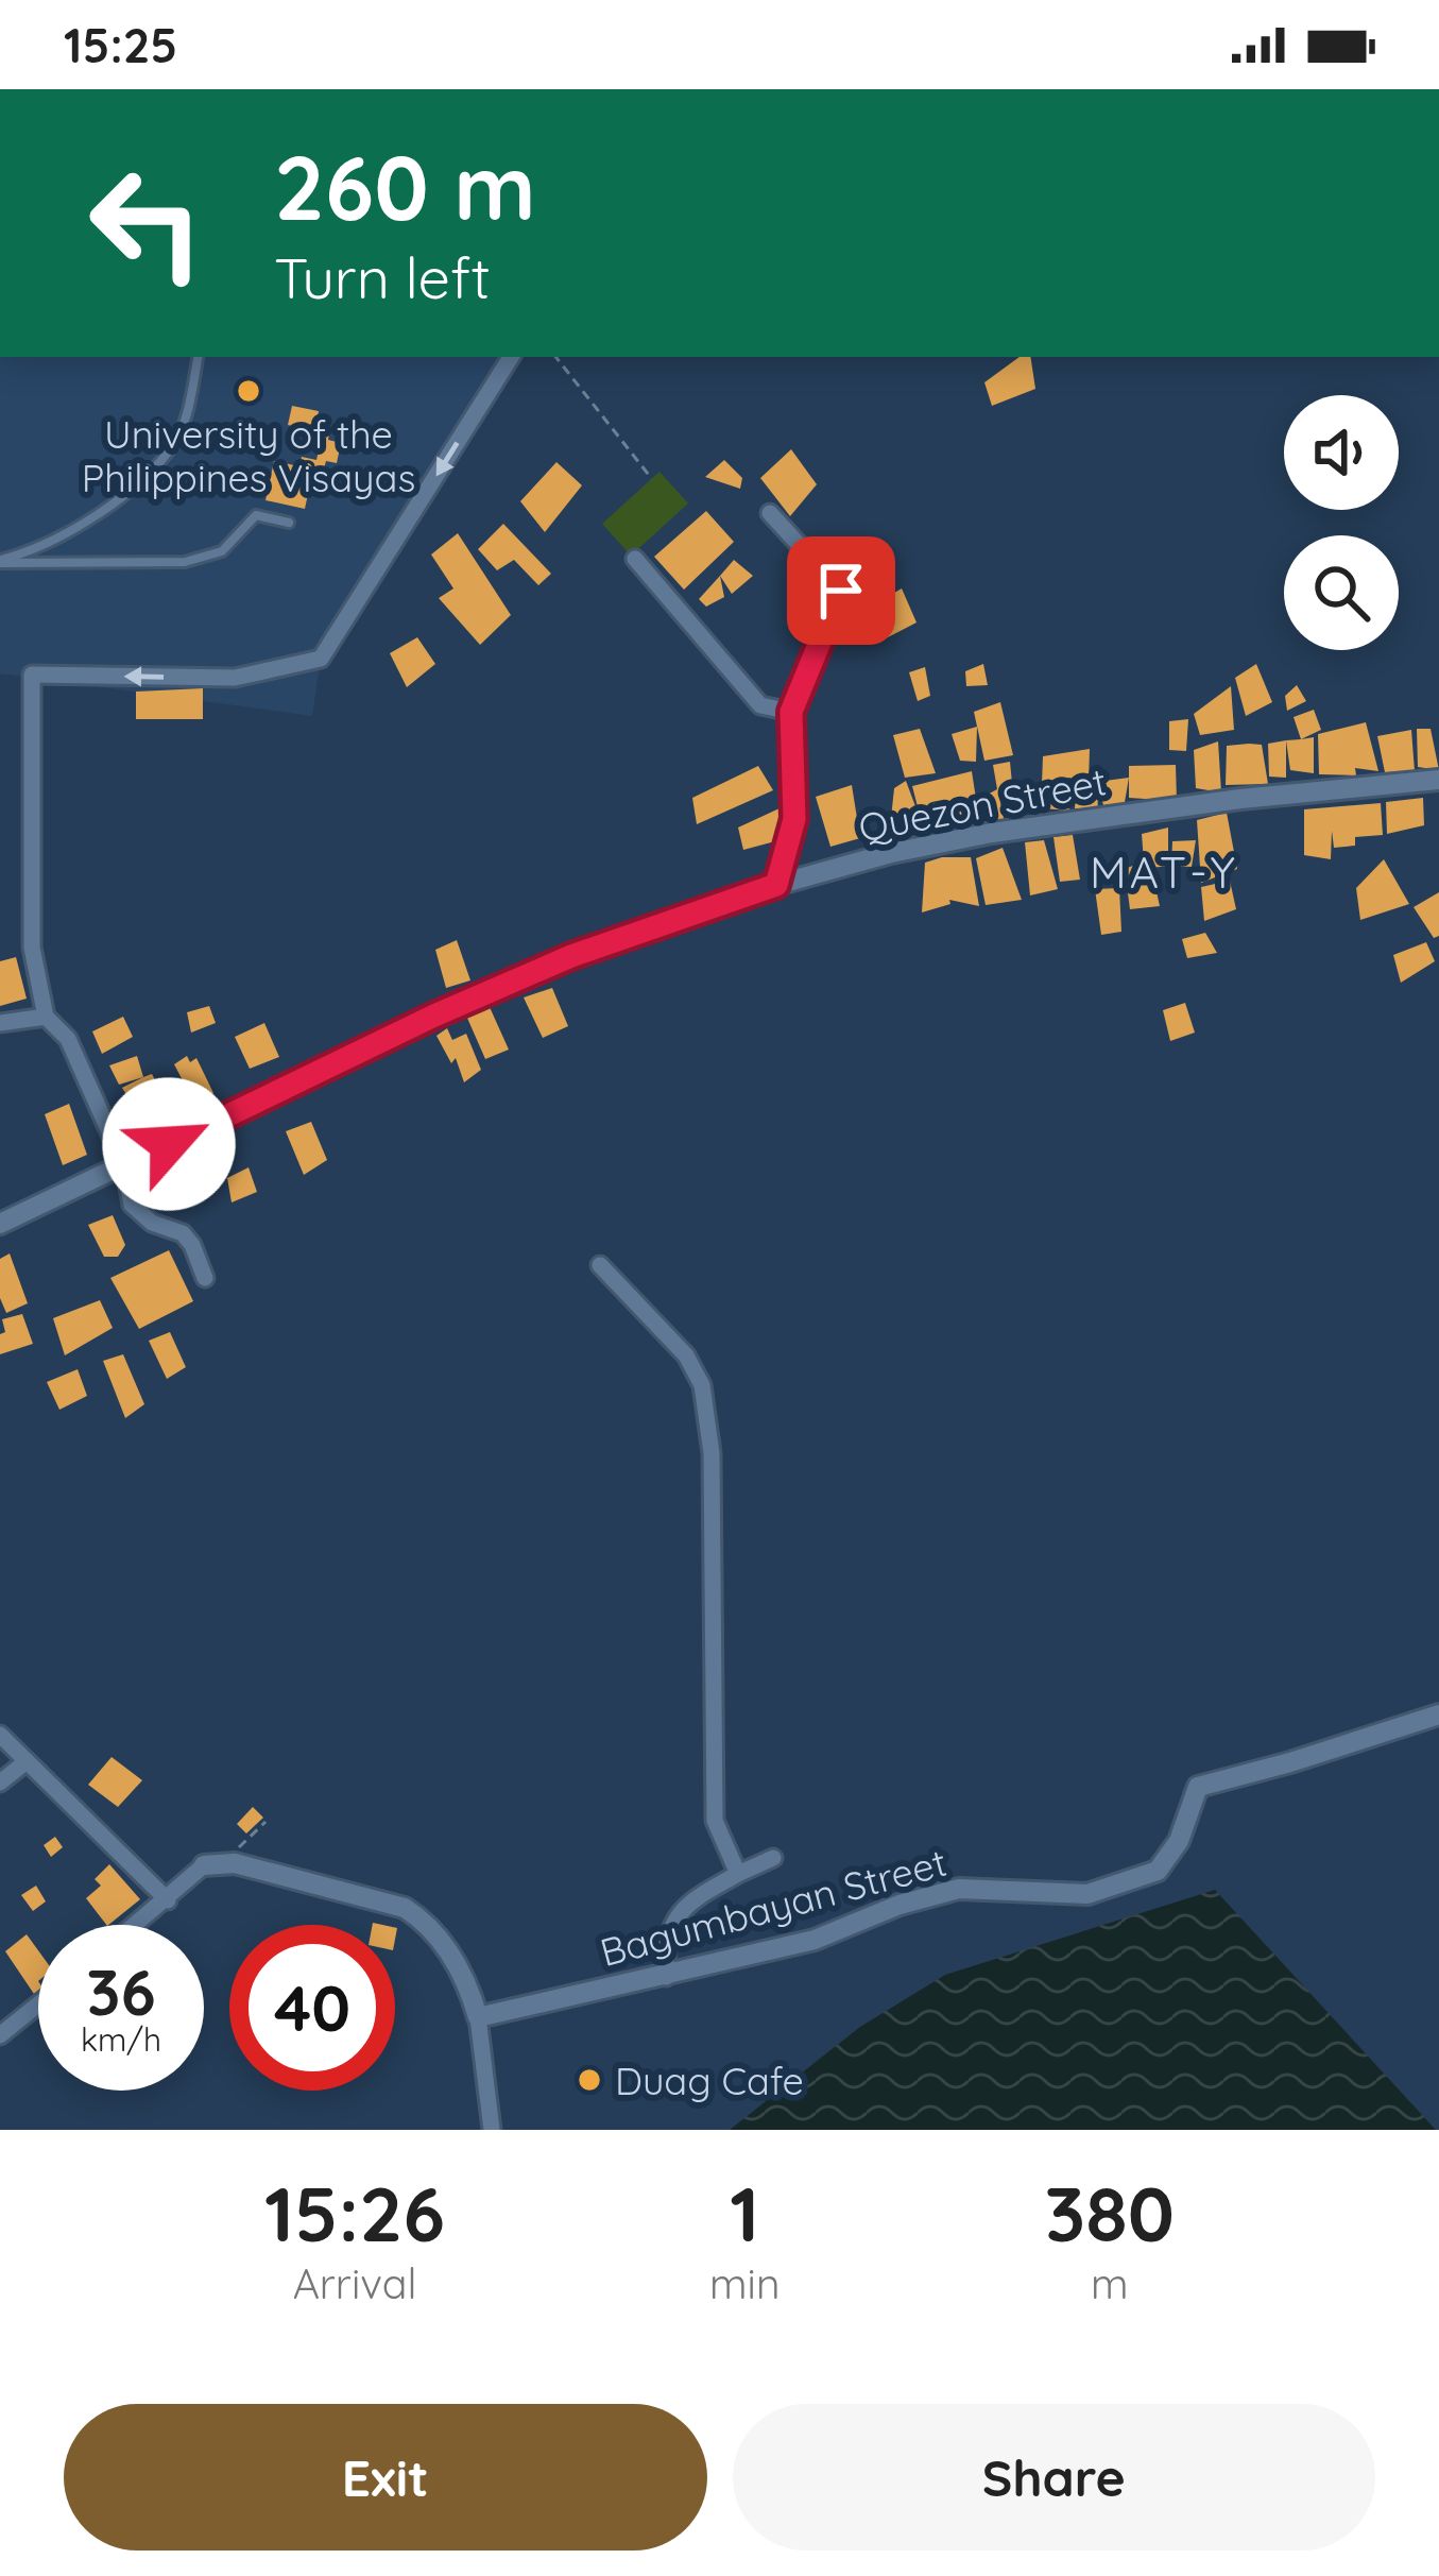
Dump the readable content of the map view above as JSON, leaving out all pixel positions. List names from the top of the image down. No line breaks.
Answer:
{"streets":{"street":["Quezon Street","Bagumbayan Street"]},"districts":["MAT-Y"],"places":["University of the Philippines Visayas","Duag Cafe"],"page":{"status":"15:25","turn":["260 m","Turn left"],"speed":"36 km/h","limit":"40","eta":["15:26","Arrival","1","min","380","m"],"buttons":["Exit","Share"]}}
